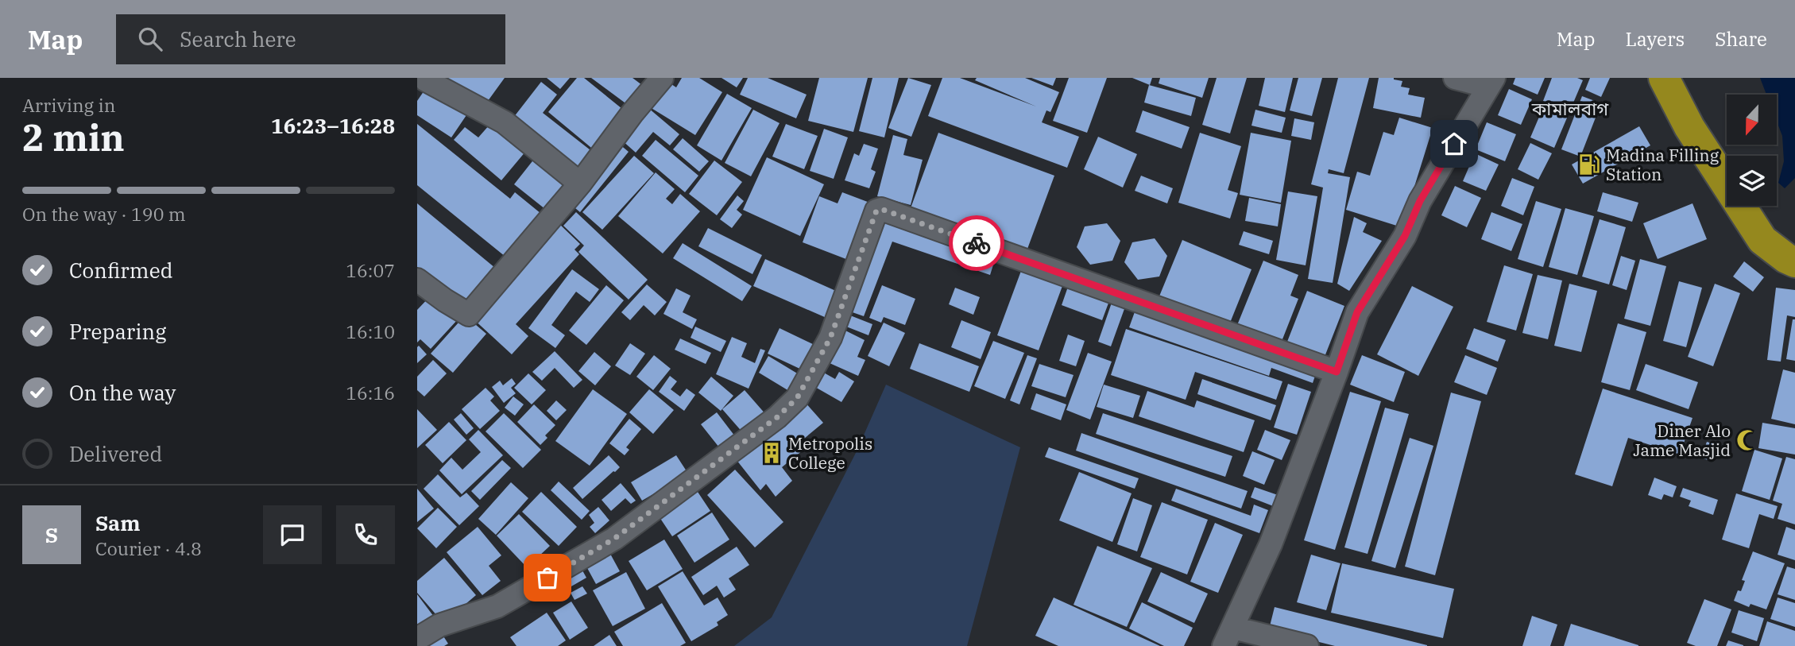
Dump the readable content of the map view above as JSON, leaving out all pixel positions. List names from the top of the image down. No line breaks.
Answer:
{"districts":["কামালবাগ"],"places":{"fuel station":["Madina Filling Station"],"mosque":["Diner Alo Jame Masjid"],"building":["Metropolis College"]},"north":"bottom","page":{"header":"Map","search":"Search here","nav":["Map","Layers","Share"],"heading":["2 min","Arriving in","16:23–16:28"],"panel":["Sam","Courier · 4.8"],"bar":"On the way · 190 m","list":[["Confirmed","16:07"],["Preparing","16:10"],["On the way","16:16"],"Delivered"],"round":"S"}}
